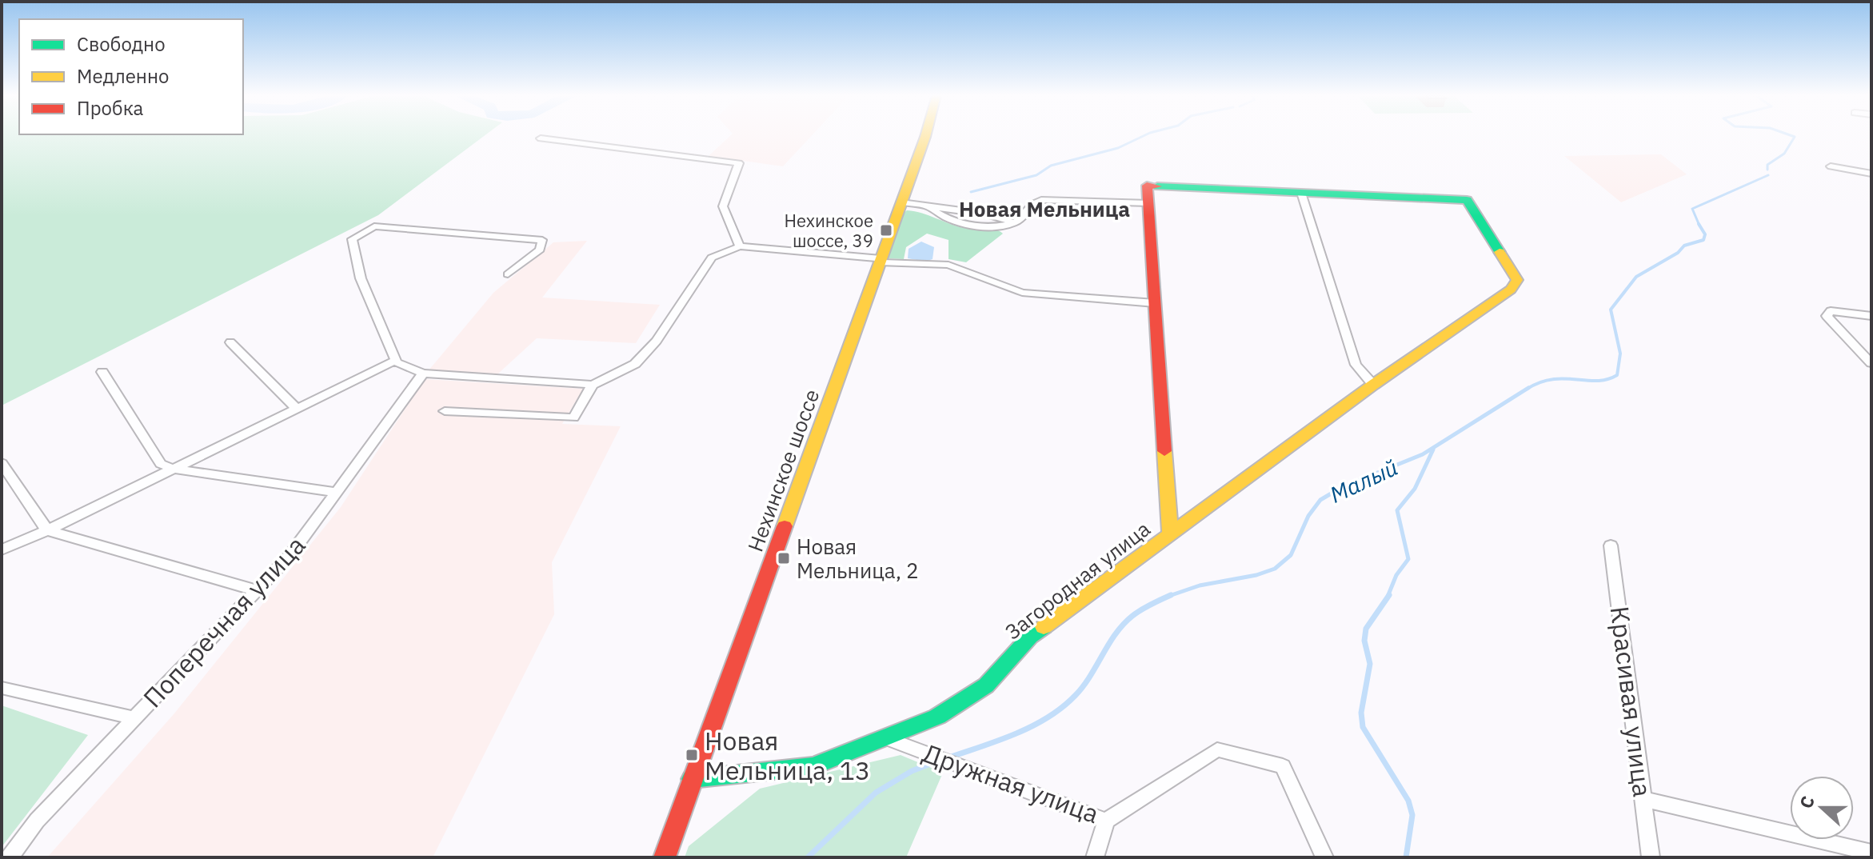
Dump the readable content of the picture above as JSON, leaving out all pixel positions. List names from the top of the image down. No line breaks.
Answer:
{"streets":{"street":["Нехинское шоссе","Загородная улица","Поперечная улица","Красивая улица","Дружная улица"]},"crossings":[["Нехинское шоссе","Загородная улица"],["Загородная улица","Дружная улица"]],"districts":["Новая Мельница"],"water":["Малый"],"places":{"transit":["Нехинское шоссе, 39","Новая Мельница, 2","Новая Мельница, 13"]},"legend":["Свободно","Медленно","Пробка"],"north":"left"}
